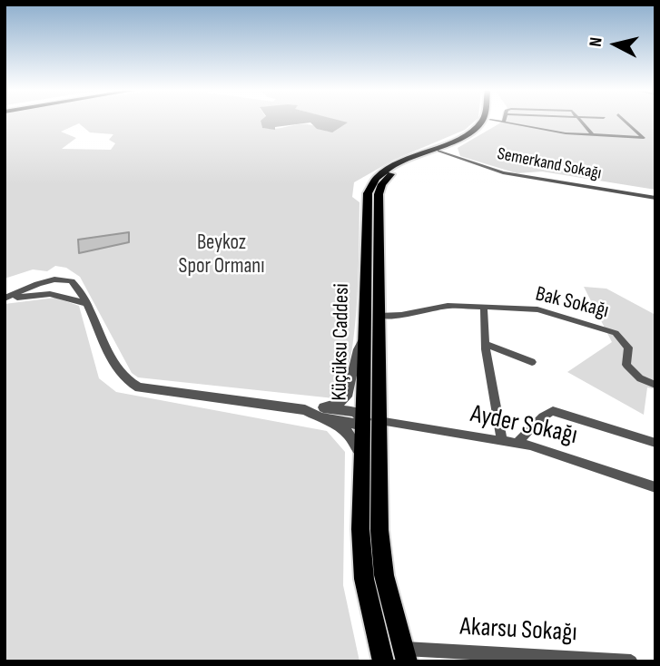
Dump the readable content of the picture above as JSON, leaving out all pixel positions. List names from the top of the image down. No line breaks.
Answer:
{"streets":{"main road":["Küçüksu Caddesi"],"street":["Semerkand Sokağı","Bak Sokağı","Ayder Sokağı","Akarsu Sokağı"]},"crossings":[["Semerkand Sokağı","Küçüksu Caddesi"],["Küçüksu Caddesi","Ayder Sokağı"],["Küçüksu Caddesi","Akarsu Sokağı"]],"parks":["Beykoz Spor Ormanı"],"north":"left"}
